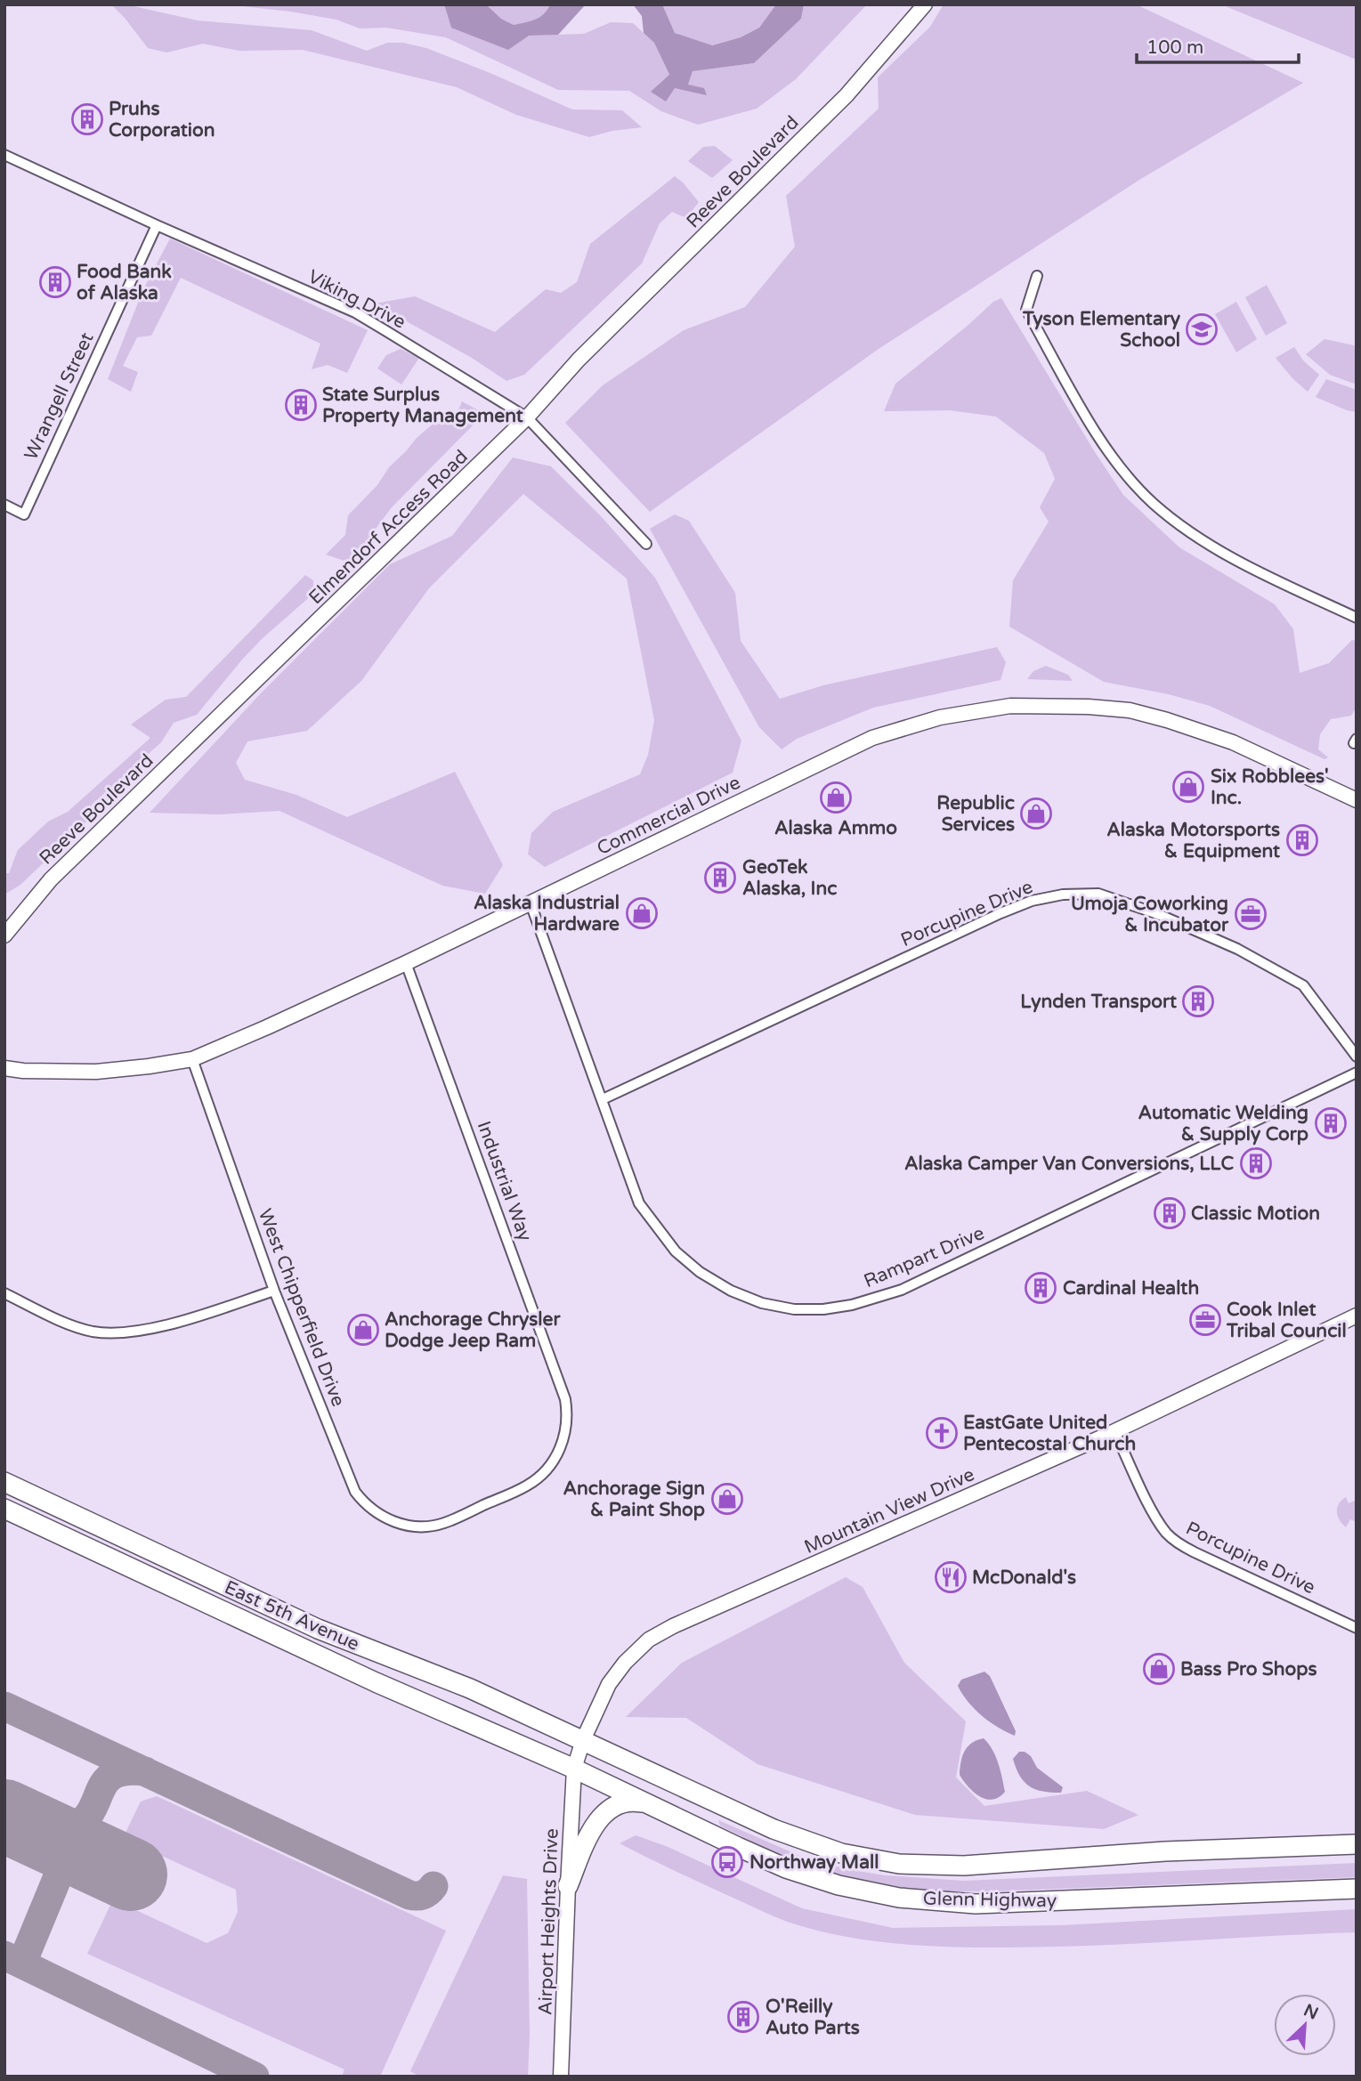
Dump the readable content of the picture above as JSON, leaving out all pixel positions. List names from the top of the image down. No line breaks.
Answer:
{"streets":{"highway":["East 5th Avenue","Glenn Highway"],"street":["Reeve Boulevard","Viking Drive","Wrangell Street","Elmendorf Access Road","Commercial Drive","Porcupine Drive","Industrial Way","Rampart Drive","West Chipperfield Drive","Mountain View Drive","Airport Heights Drive"]},"crossings":[["Reeve Boulevard","Elmendorf Access Road"],["Viking Drive","Wrangell Street"],["Viking Drive","Elmendorf Access Road"],["Commercial Drive","Industrial Way"],["Commercial Drive","Rampart Drive"],["Commercial Drive","West Chipperfield Drive"],["Porcupine Drive","Rampart Drive"],["Porcupine Drive","Mountain View Drive"],["Industrial Way","West Chipperfield Drive"],["Mountain View Drive","East 5th Avenue"],["Mountain View Drive","Glenn Highway"],["Mountain View Drive","Airport Heights Drive"],["East 5th Avenue","Glenn Highway"],["East 5th Avenue","Airport Heights Drive"],["Glenn Highway","Airport Heights Drive"]],"places":{"building":["Pruhs Corporation","Food Bank of Alaska","State Surplus Property Management","Alaska Motorsports & Equipment","GeoTek Alaska, Inc","Lynden Transport","Automatic Welding & Supply Corp","Alaska Camper Van Conversions, LLC","Classic Motion","Cardinal Health","O'Reilly Auto Parts"],"school or university":["Tyson Elementary School"],"shop":["Six Robblees' Inc.","Alaska Ammo","Republic Services","Alaska Industrial Hardware","Anchorage Chrysler Dodge Jeep Ram","Anchorage Sign & Paint Shop","Bass Pro Shops"],"office":["Umoja Coworking & Incubator","Cook Inlet Tribal Council"],"church":["EastGate United Pentecostal Church"],"restaurant":["McDonald's"],"bus stop":["Northway Mall"]},"scale_bar":"100 m","north":"top right"}
